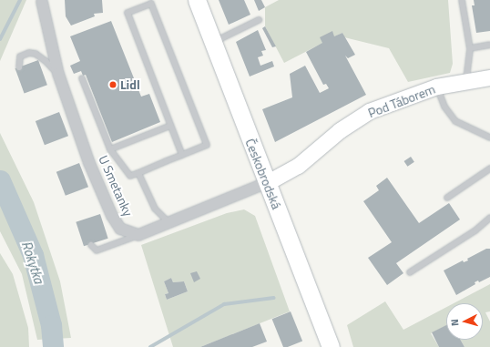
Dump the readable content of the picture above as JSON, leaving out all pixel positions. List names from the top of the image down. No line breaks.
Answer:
{"streets":{"main road":["Pod Táborem","Českobrodská"],"street":["U Smetanky"]},"crossings":[["Pod Táborem","Českobrodská"]],"water":["Rokytka"],"places":["Lidl"],"north":"left"}
